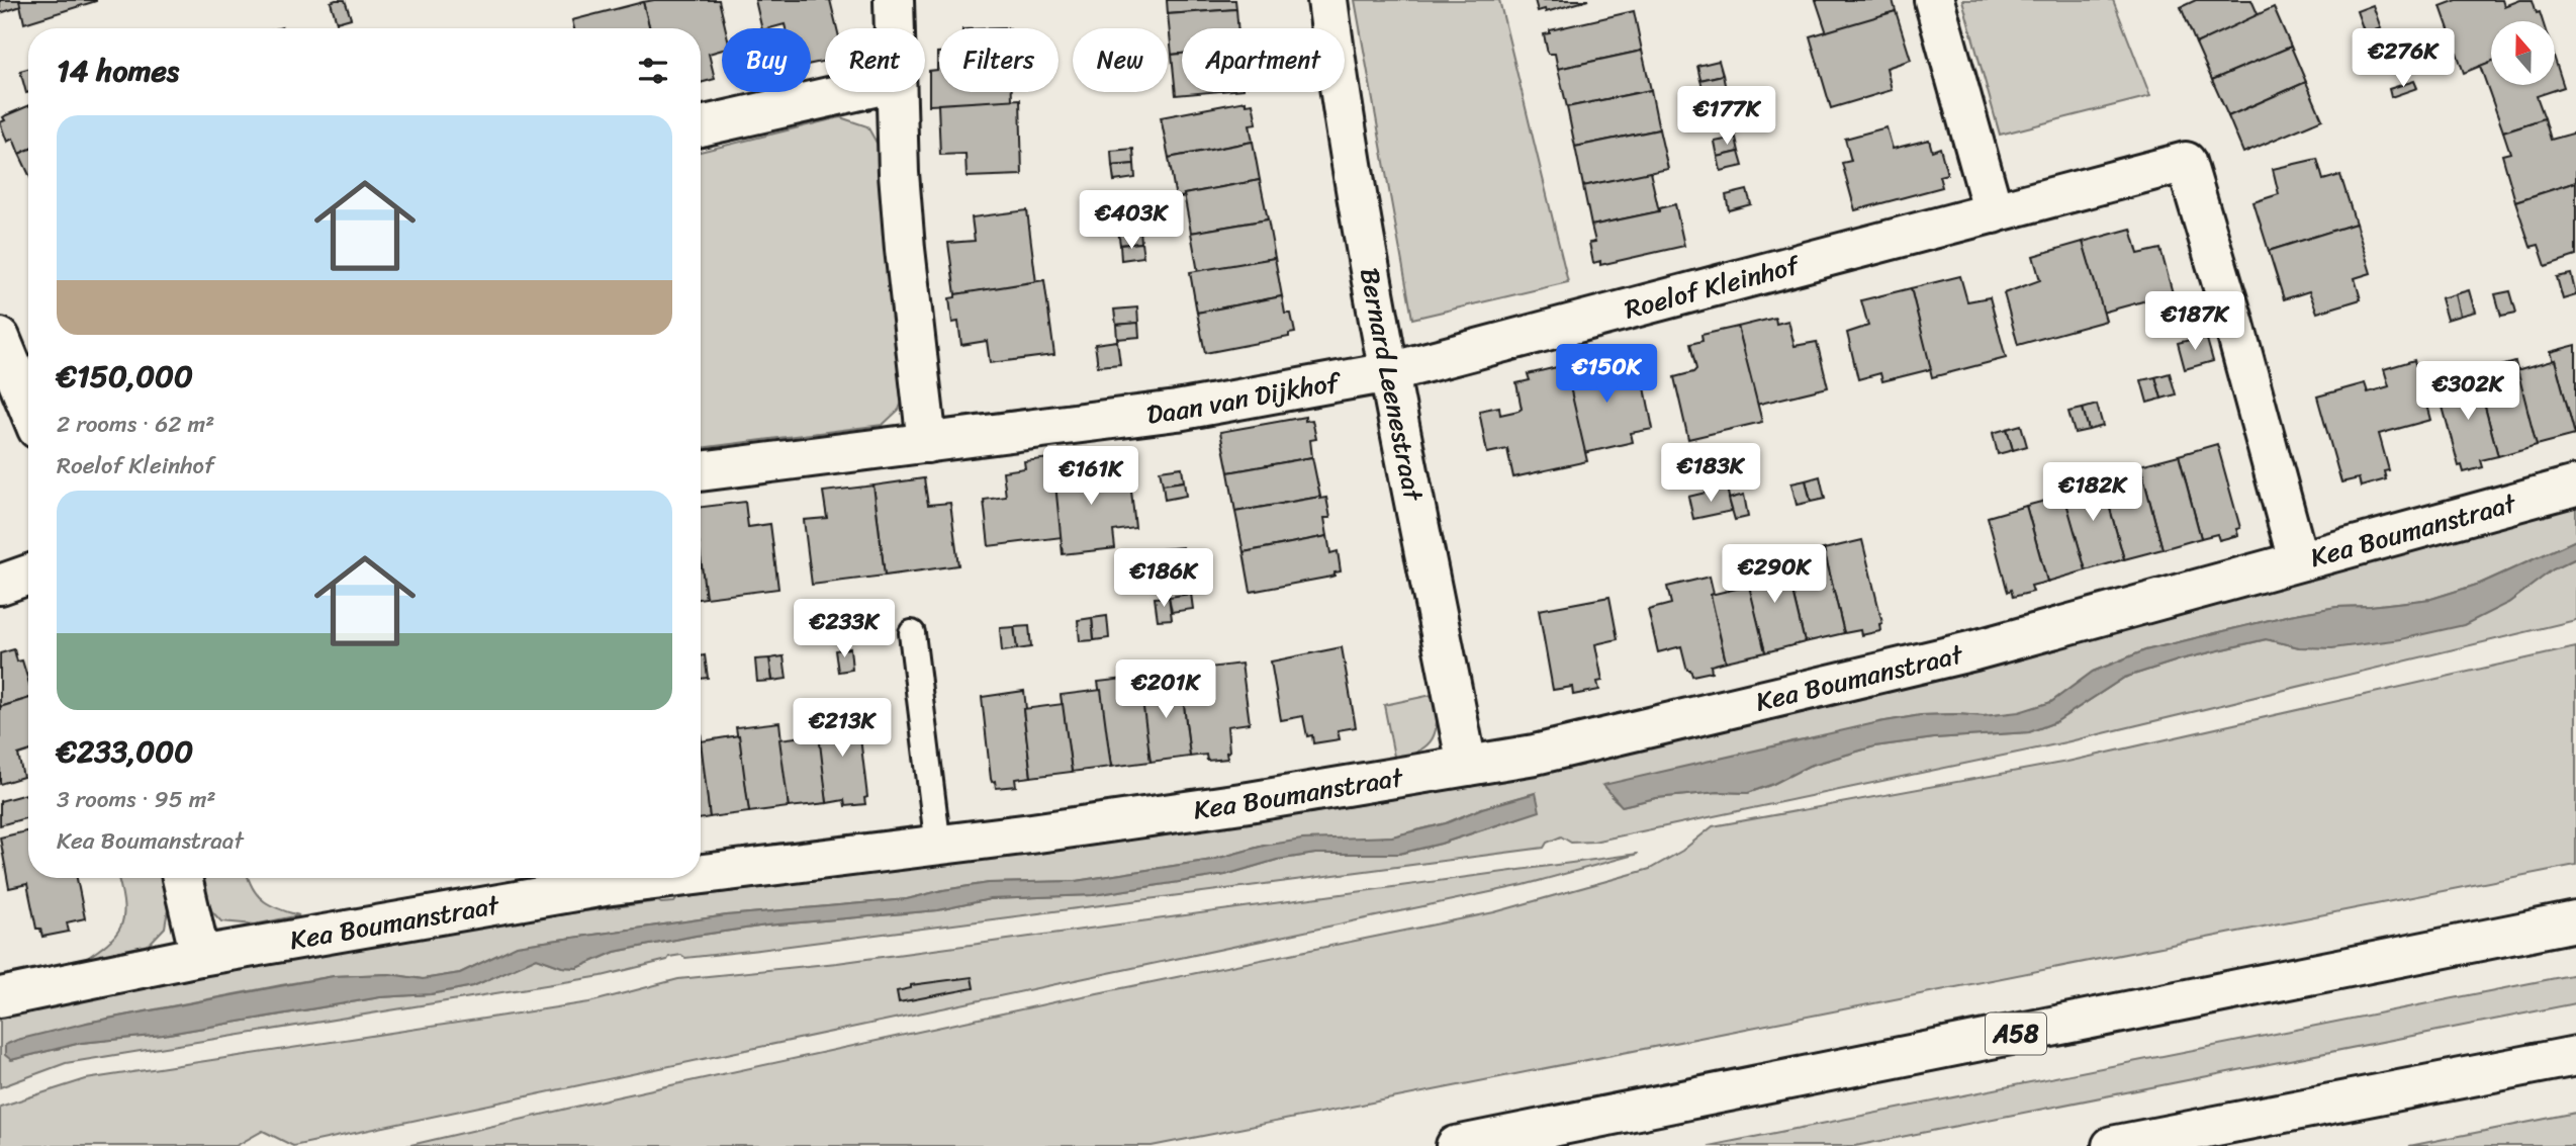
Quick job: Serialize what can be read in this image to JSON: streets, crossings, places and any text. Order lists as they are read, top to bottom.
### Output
{
  "streets": {
    "main road": [
      "Roelof Kleinhof",
      "Bernard Leenestraat",
      "Daan van Dijkhof",
      "Kea Boumanstraat",
      "A58"
    ]
  },
  "crossings": [
    ["Roelof Kleinhof", "Bernard Leenestraat"],
    ["Roelof Kleinhof", "Daan van Dijkhof"],
    ["Roelof Kleinhof", "Kea Boumanstraat"],
    ["Bernard Leenestraat", "Daan van Dijkhof"],
    ["Bernard Leenestraat", "Kea Boumanstraat"]
  ],
  "north": "top",
  "page": {
    "price": [
      "€276K",
      "€177K",
      "€403K",
      "€187K",
      "€150K",
      "€302K",
      "€183K",
      "€161K",
      "€182K",
      "€290K",
      "€186K",
      "€233K",
      "€201K",
      "€213K"
    ],
    "chip": [
      "Buy",
      "Rent",
      "Filters",
      "New",
      "Apartment"
    ],
    "heading": "14 homes",
    "list": [
      {
        "name": "€150,000",
        "note": "2 rooms · 62 m² · Roelof Kleinhof"
      },
      {
        "name": "€233,000",
        "note": "3 rooms · 95 m² · Kea Boumanstraat"
      }
    ]
  }
}
